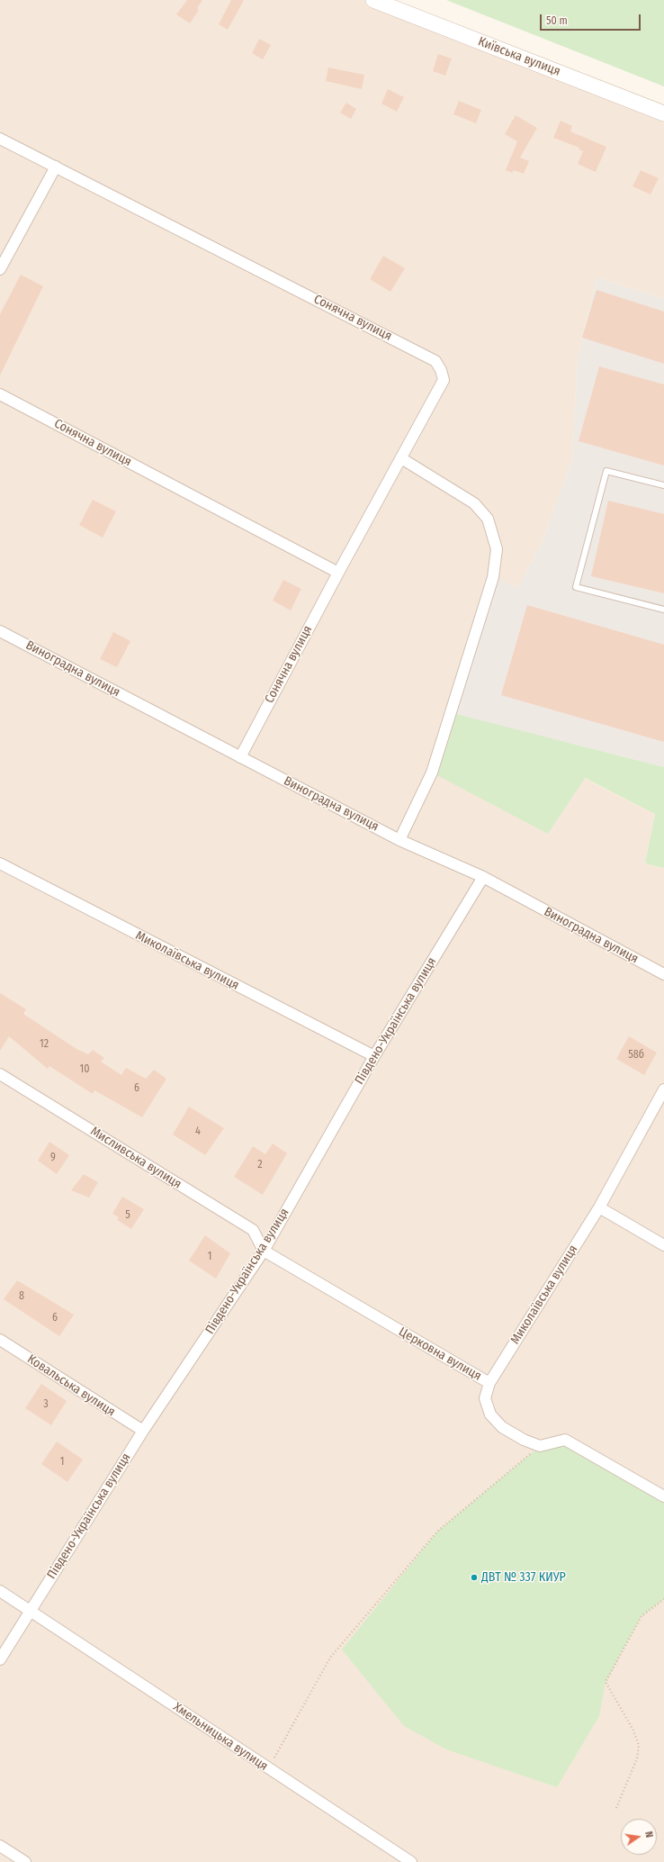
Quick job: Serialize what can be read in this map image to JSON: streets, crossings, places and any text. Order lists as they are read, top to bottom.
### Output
{
  "streets": {
    "main road": ["Київська вулиця"],
    "street": [
      "Сонячна вулиця",
      "Виноградна вулиця",
      "Миколаївська вулиця",
      "Південо-Українська вулиця",
      "Мисливська вулиця",
      "Церковна вулиця",
      "Ковальська вулиця",
      "Хмельницька вулиця"
    ]
  },
  "crossings": [
    ["Сонячна вулиця", "Виноградна вулиця"],
    ["Виноградна вулиця", "Південо-Українська вулиця"],
    ["Миколаївська вулиця", "Південо-Українська вулиця"],
    ["Миколаївська вулиця", "Церковна вулиця"],
    ["Південо-Українська вулиця", "Мисливська вулиця"],
    ["Південо-Українська вулиця", "Церковна вулиця"],
    ["Південо-Українська вулиця", "Ковальська вулиця"],
    ["Південо-Українська вулиця", "Хмельницька вулиця"],
    ["Мисливська вулиця", "Церковна вулиця"]
  ],
  "places": ["ДВТ № 337 КИУР"],
  "house_numbers": [
    "12",
    "58б",
    "10",
    "6",
    "4",
    "9",
    "2",
    "5",
    "1",
    "8",
    "6",
    "3",
    "1"
  ],
  "scale_bar": "50 m",
  "north": "right"
}
